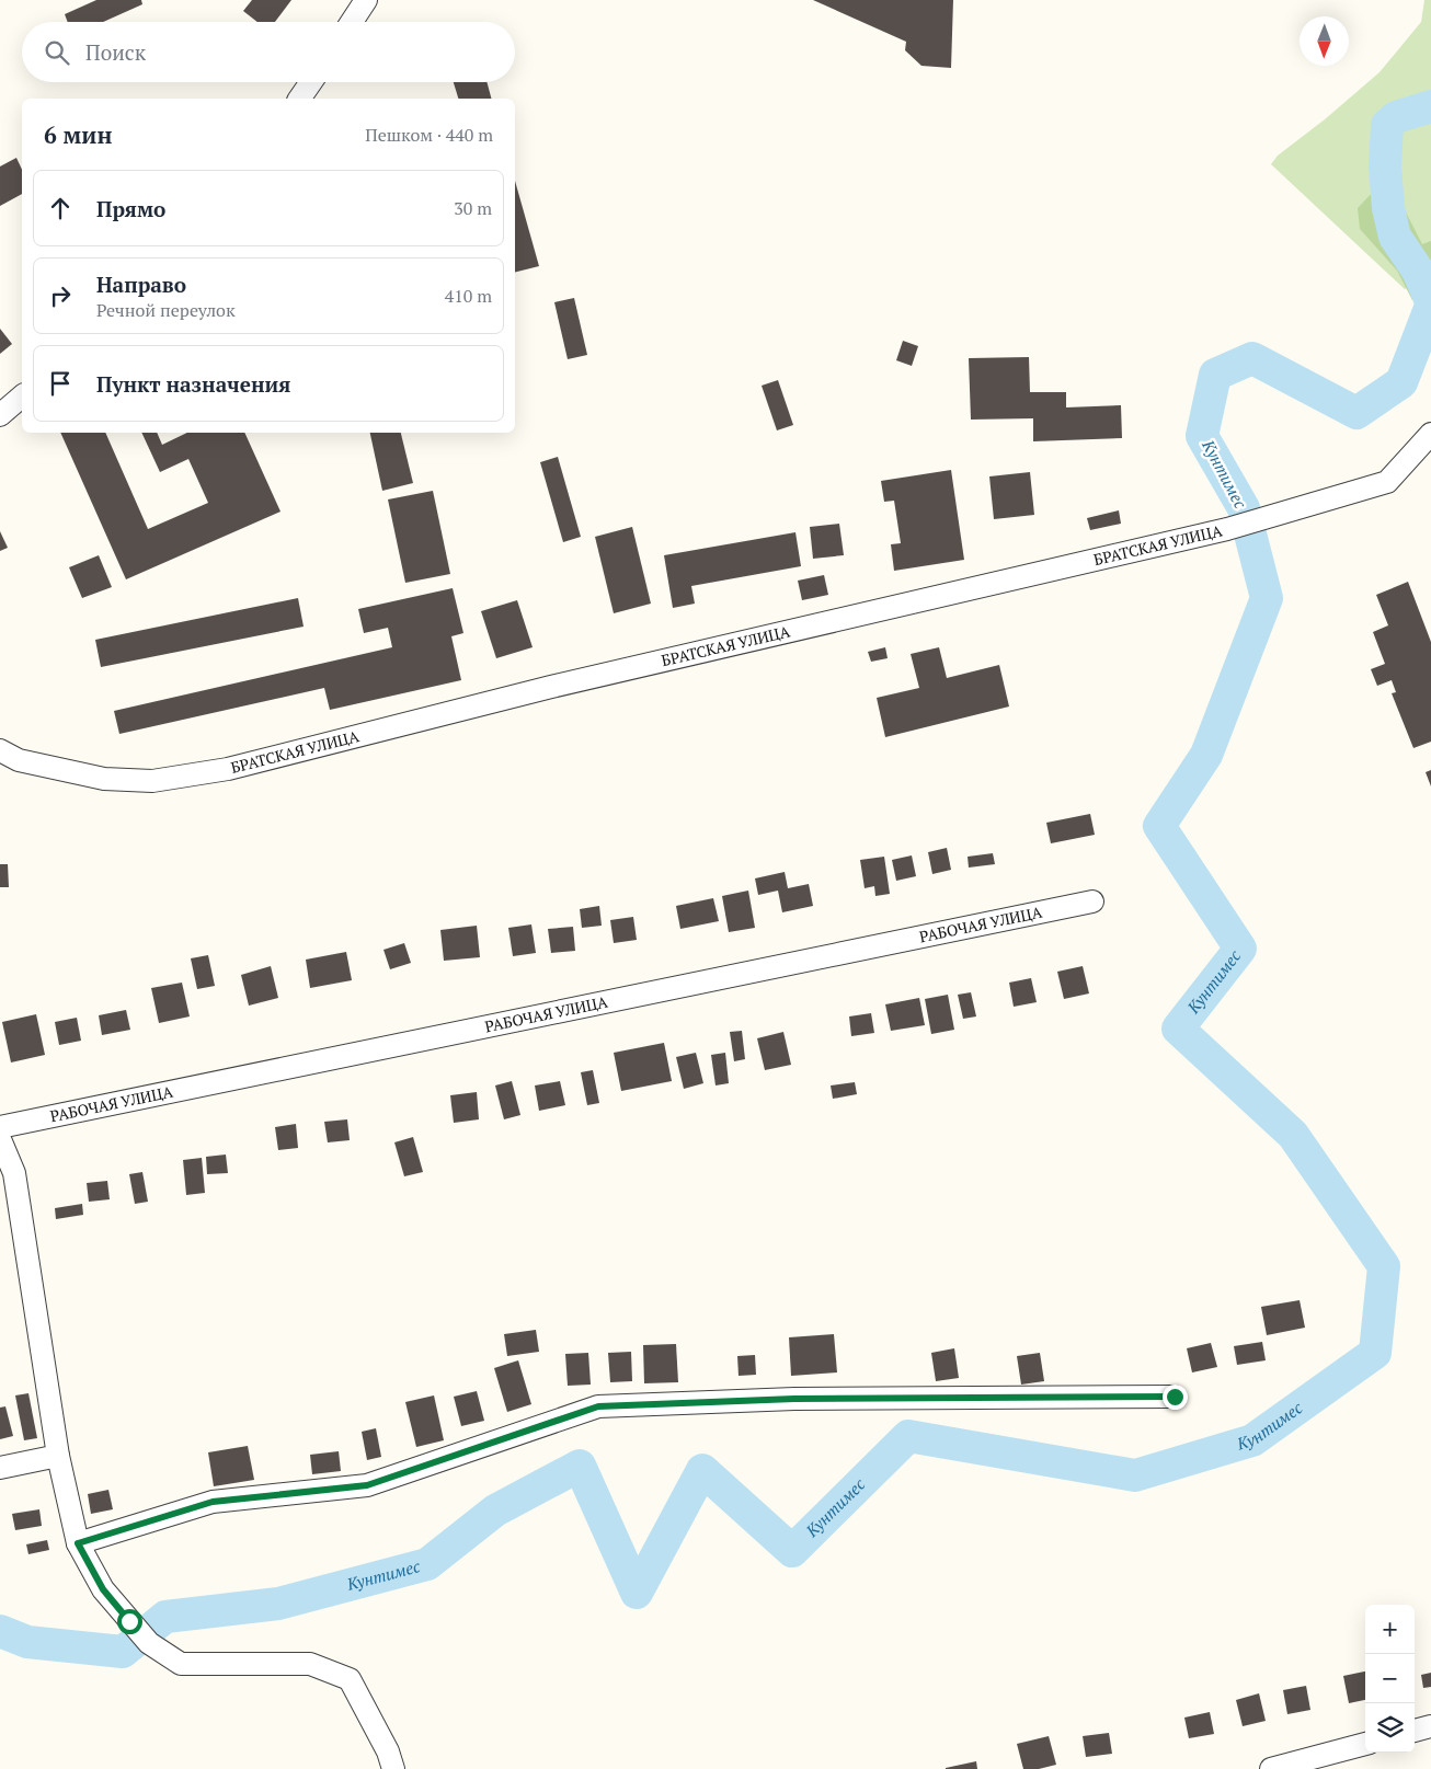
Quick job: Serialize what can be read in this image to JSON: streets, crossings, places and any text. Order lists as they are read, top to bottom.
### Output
{
  "streets": {
    "street": ["БРАТСКАЯ УЛИЦА", "РАБОЧАЯ УЛИЦА"]
  },
  "water": ["Кунтимес"],
  "north": "bottom",
  "page": {
    "search": "Поиск",
    "heading": ["6 мин", "Пешком · 440 m"],
    "list": [
      ["Прямо", "30 m"],
      ["Направо", "Речной переулок", "410 m"],
      "Пункт назначения"
    ],
    "map_buttons": ["+", "−"]
  }
}
